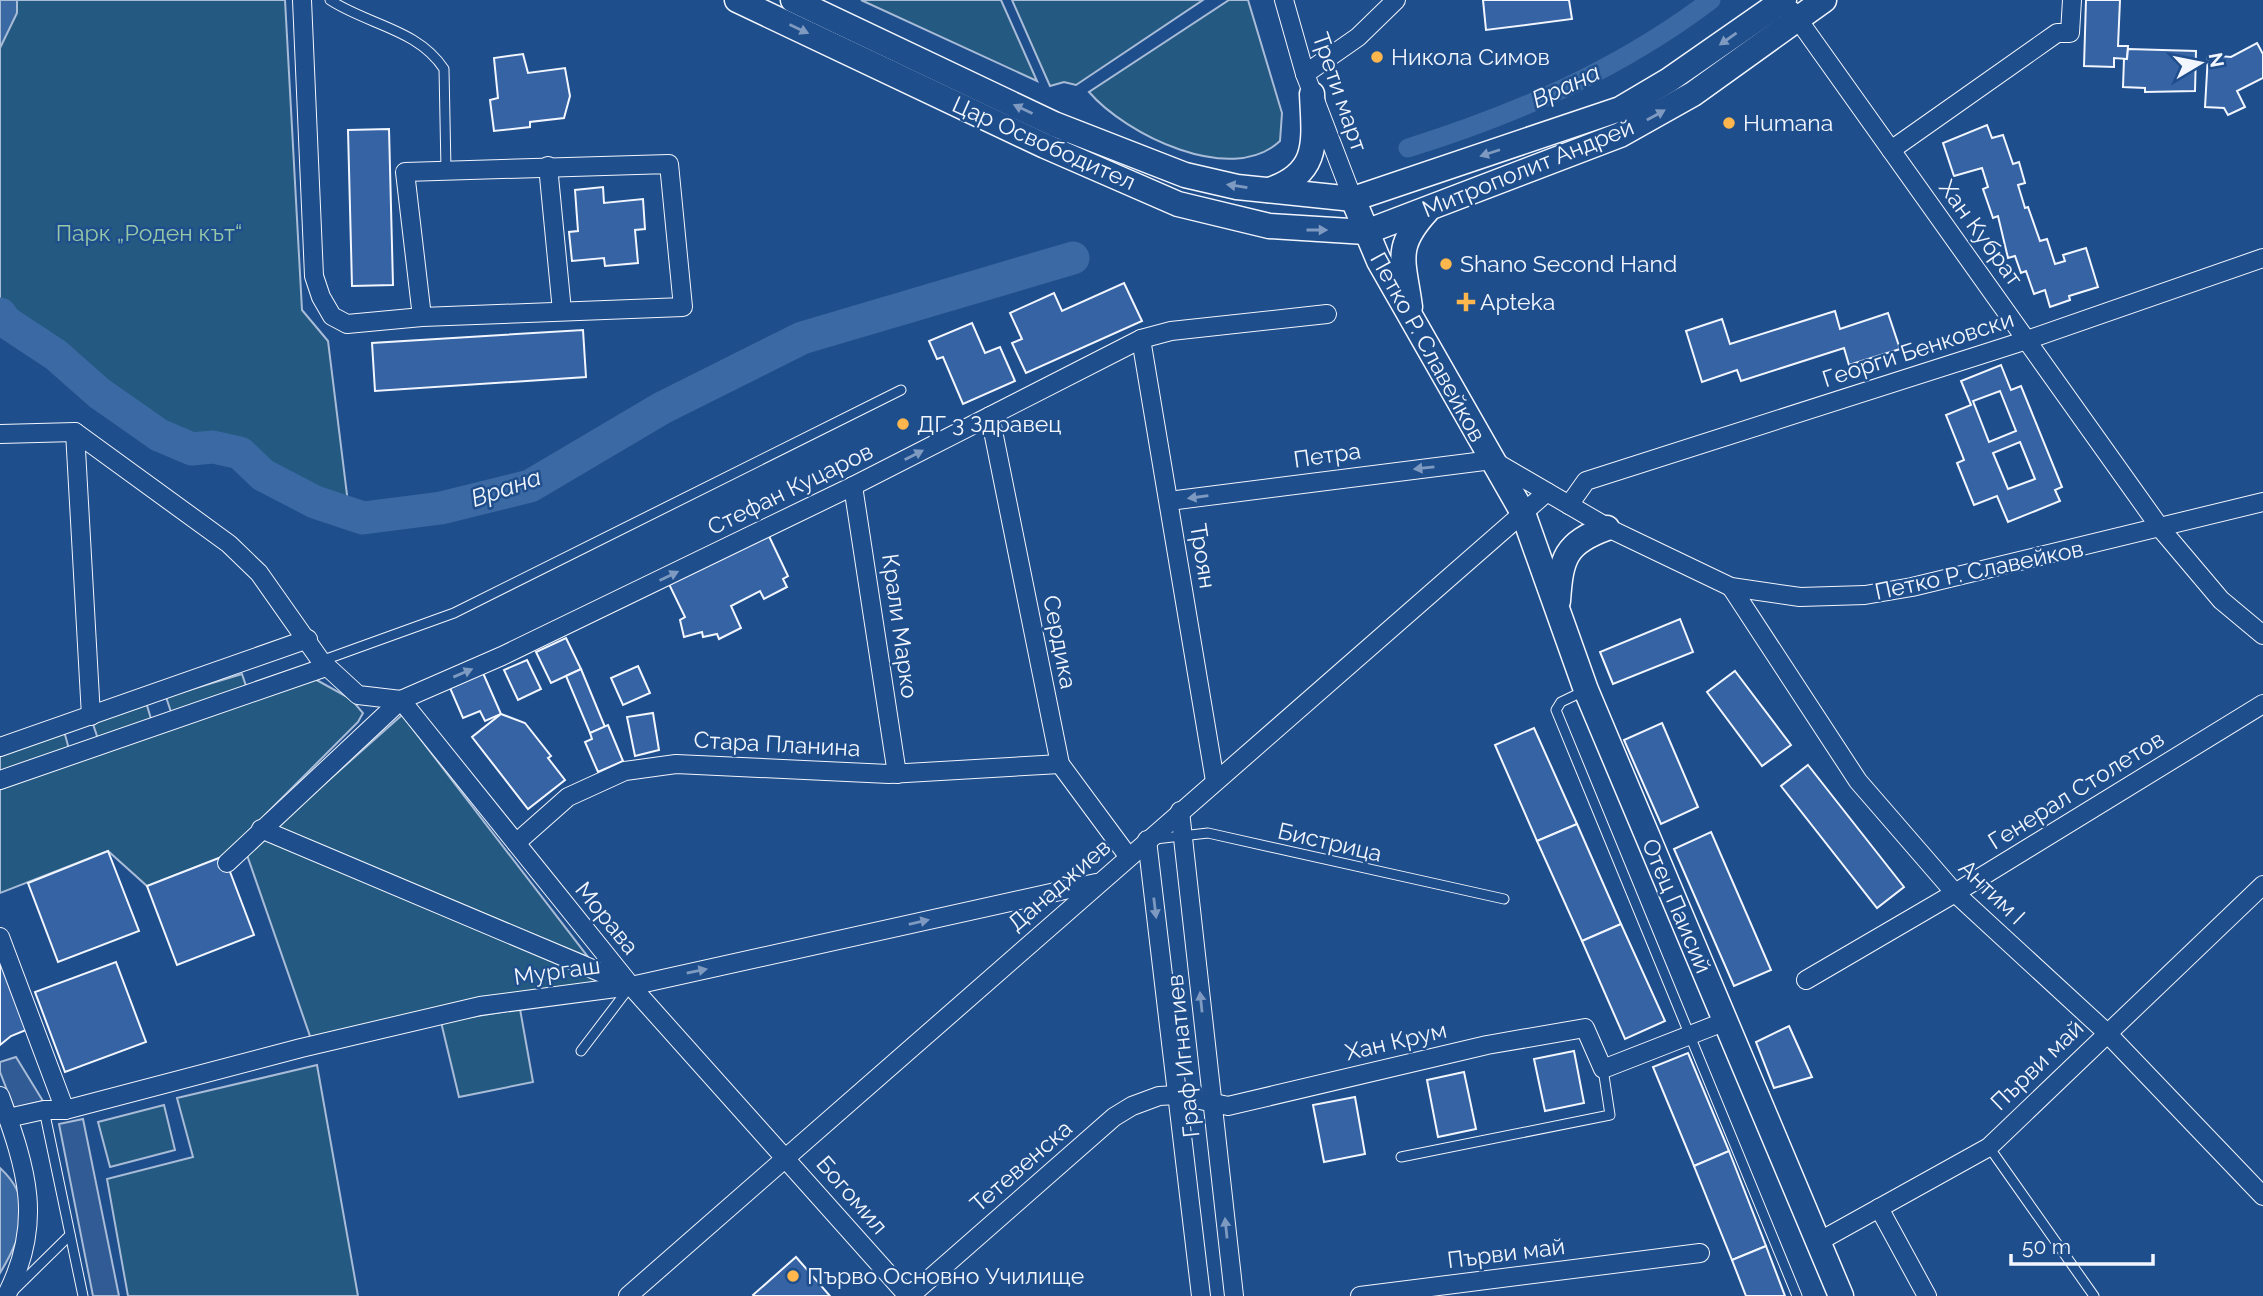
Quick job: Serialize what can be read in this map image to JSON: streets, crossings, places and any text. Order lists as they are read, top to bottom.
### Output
{
  "streets": {
    "main road": [
      "Цар Освободител",
      "Митрополит Андрей",
      "Петко Р. Славейков",
      "Отец Паисий"
    ],
    "street": [
      "Трети март",
      "Хан Кубрат",
      "Георги Бенковски",
      "Петра",
      "Стефан Куцаров",
      "Троян",
      "Крали Марко",
      "Сердика",
      "Стара Планина",
      "Генерал Столетов",
      "Данаджиев",
      "Антим I",
      "Морава",
      "Мургаш",
      "Хан Крум",
      "Граф Игнатиев",
      "Първи май",
      "Тетевенска",
      "Богомил"
    ],
    "lane": ["Бистрица"]
  },
  "crossings": [
    ["Трети март", "Цар Освободител"],
    ["Трети март", "Митрополит Андрей"],
    ["Трети март", "Петко Р. Славейков"],
    ["Цар Освободител", "Митрополит Андрей"],
    ["Цар Освободител", "Петко Р. Славейков"],
    ["Митрополит Андрей", "Хан Кубрат"],
    ["Митрополит Андрей", "Петко Р. Славейков"],
    ["Хан Кубрат", "Петко Р. Славейков"],
    ["Хан Кубрат", "Георги Бенковски"],
    ["Петко Р. Славейков", "Георги Бенковски"],
    ["Петко Р. Славейков", "Петра"],
    ["Петко Р. Славейков", "Данаджиев"],
    ["Петко Р. Славейков", "Антим I"],
    ["Петко Р. Славейков", "Отец Паисий"],
    ["Петра", "Троян"],
    ["Стефан Куцаров", "Троян"],
    ["Стефан Куцаров", "Крали Марко"],
    ["Стефан Куцаров", "Сердика"],
    ["Стефан Куцаров", "Морава"],
    ["Троян", "Данаджиев"],
    ["Крали Марко", "Стара Планина"],
    ["Сердика", "Стара Планина"],
    ["Сердика", "Данаджиев"],
    ["Стара Планина", "Морава"],
    ["Генерал Столетов", "Антим I"],
    ["Бистрица", "Данаджиев"],
    ["Бистрица", "Граф Игнатиев"],
    ["Данаджиев", "Отец Паисий"],
    ["Данаджиев", "Морава"],
    ["Данаджиев", "Мургаш"],
    ["Данаджиев", "Граф Игнатиев"],
    ["Данаджиев", "Богомил"],
    ["Антим I", "Първи май"],
    ["Отец Паисий", "Първи май"],
    ["Морава", "Мургаш"],
    ["Морава", "Богомил"],
    ["Хан Крум", "Граф Игнатиев"],
    ["Хан Крум", "Тетевенска"],
    ["Граф Игнатиев", "Тетевенска"],
    ["Тетевенска", "Богомил"]
  ],
  "one_way": ["Петра", "Стефан Куцаров", "Мургаш"],
  "water": ["Врана"],
  "parks": ["Парк „Роден кът“"],
  "places": {
    "other": [
      "Никола Симов",
      "Humana",
      "Shano Second Hand",
      "ДГ 3 Здравец",
      "Първо Основно Училище"
    ],
    "health": ["Apteka"]
  },
  "scale_bar": "50 m",
  "north": "right"
}
